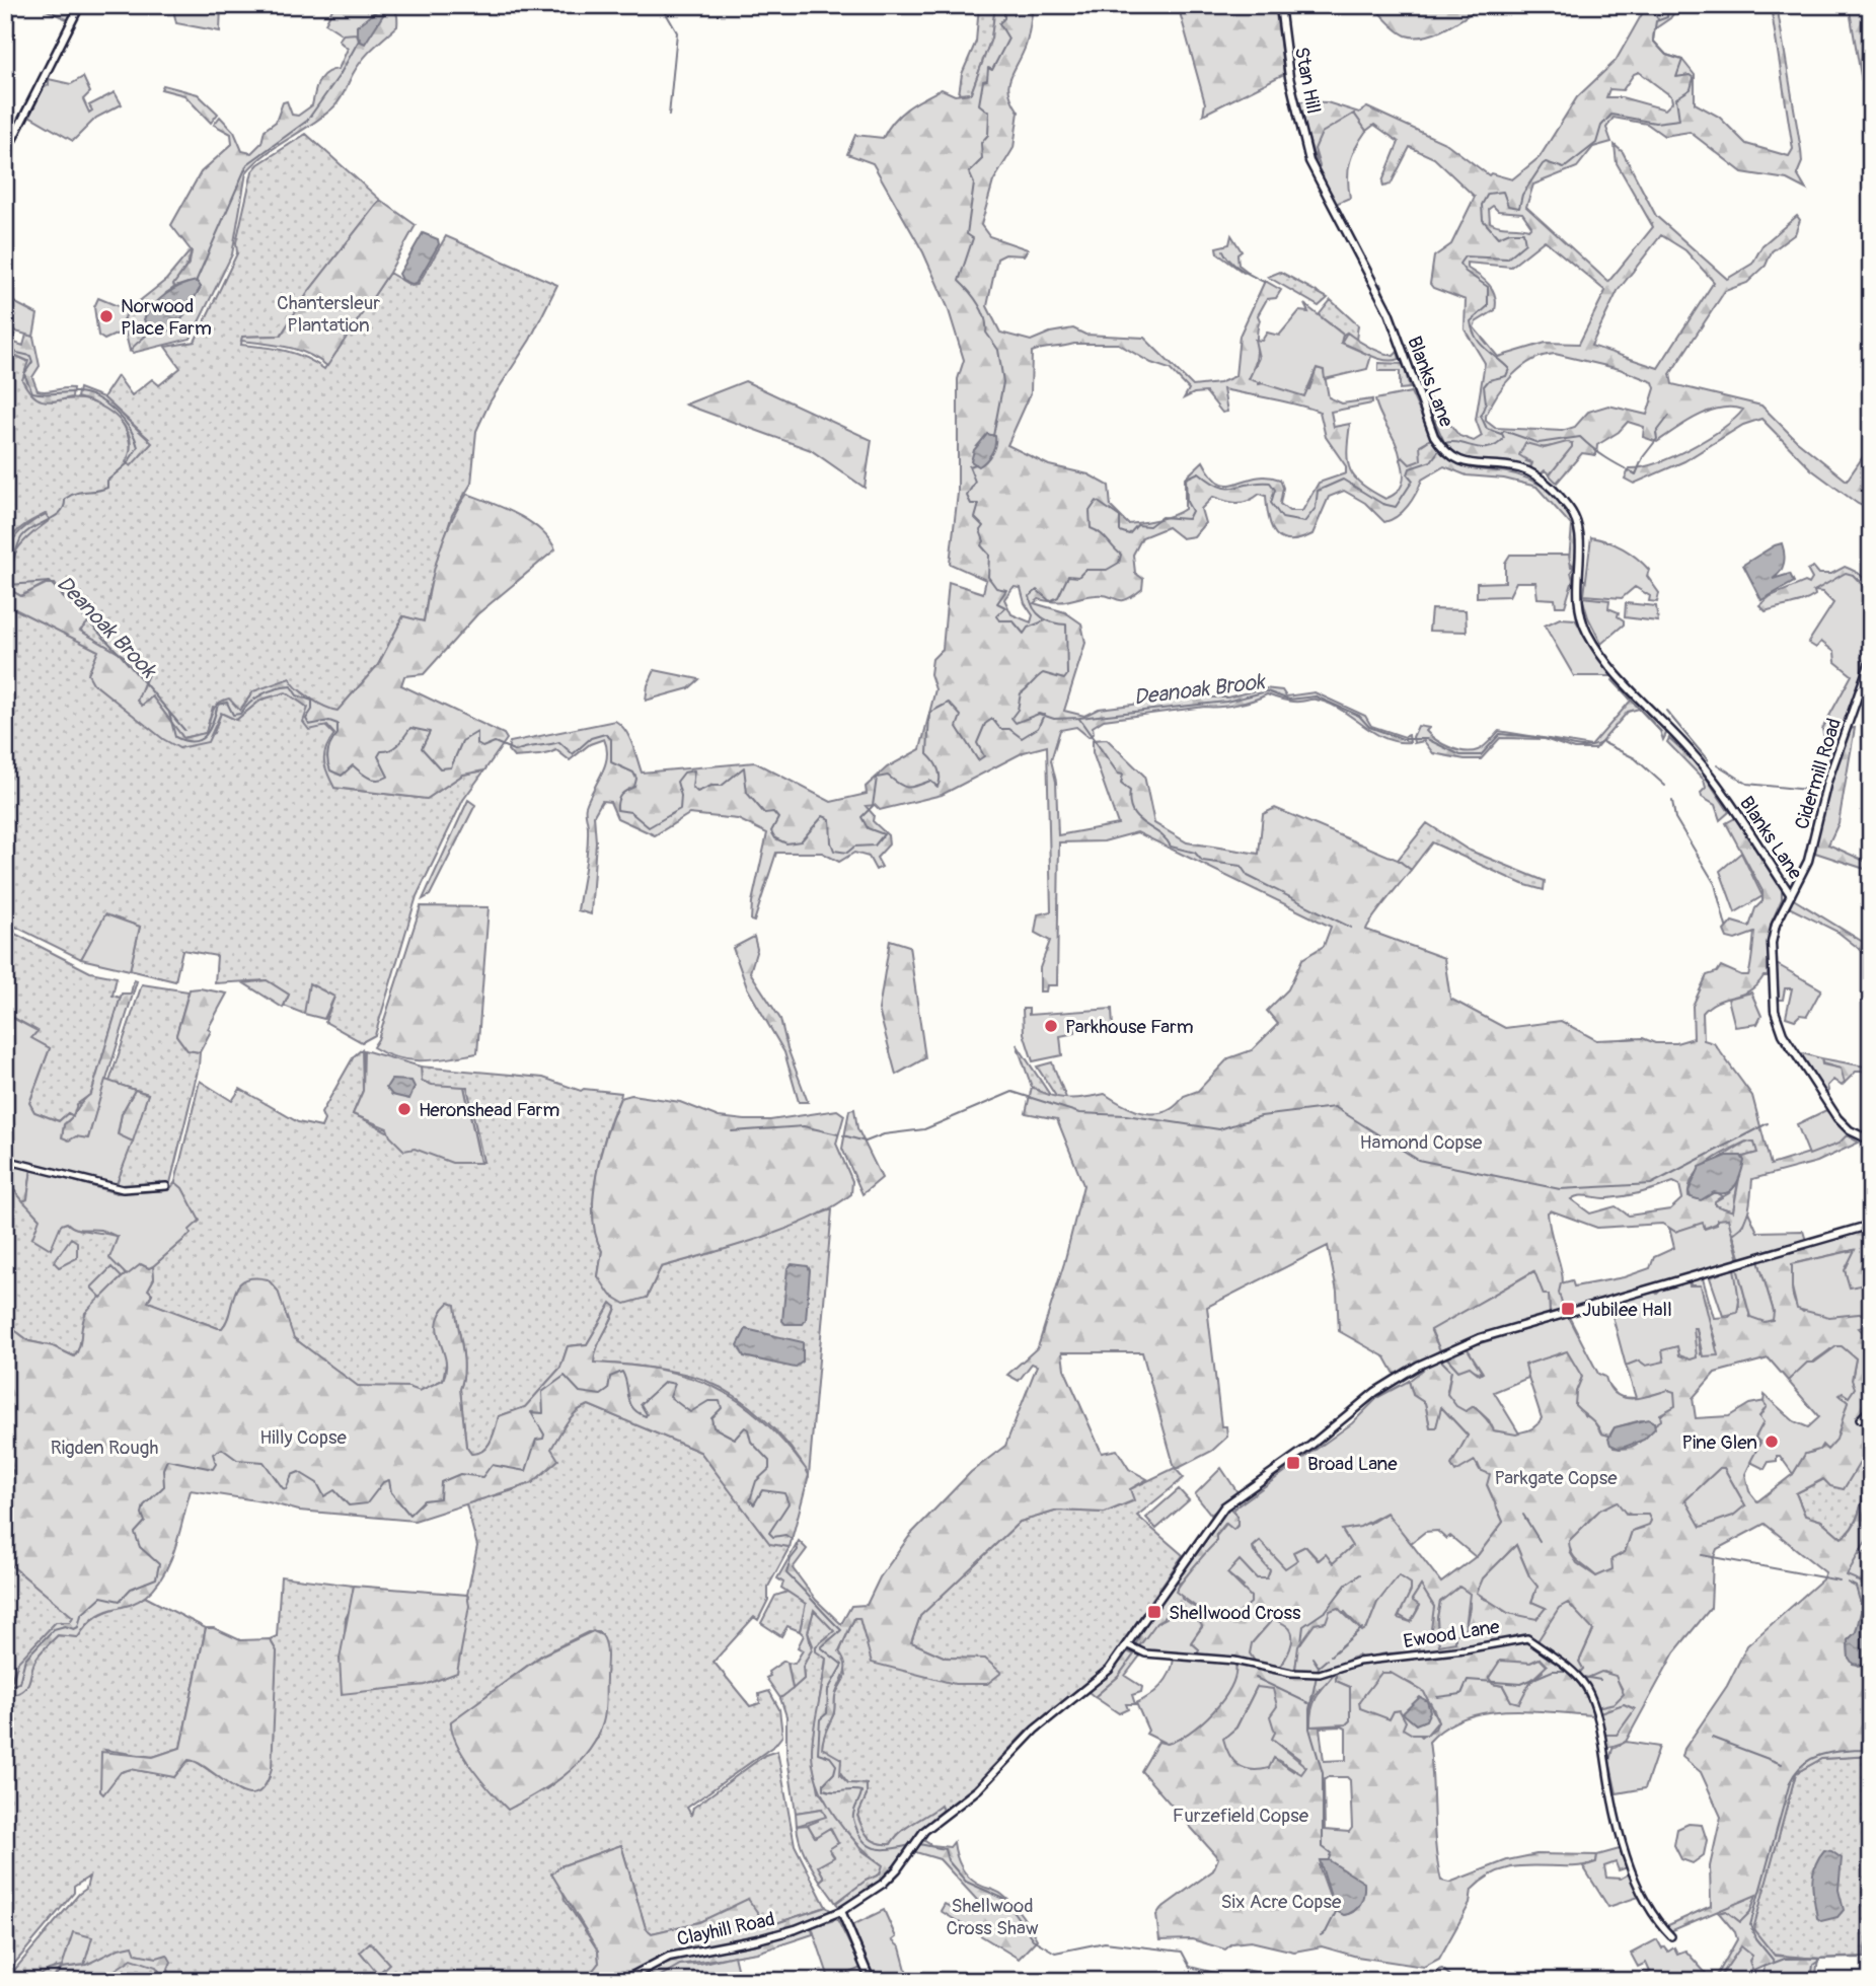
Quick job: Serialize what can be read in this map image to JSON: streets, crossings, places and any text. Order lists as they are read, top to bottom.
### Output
{
  "streets": {
    "street": [
      "Stan Hill",
      "Blanks Lane",
      "Cidermill Road",
      "Ewood Lane",
      "Clayhill Road"
    ]
  },
  "crossings": [
    ["Stan Hill", "Blanks Lane"],
    ["Blanks Lane", "Cidermill Road"]
  ],
  "water": ["Deanoak Brook"],
  "parks": [
    "Chantersleur Plantation",
    "Hamond Copse",
    "Hilly Copse",
    "Rigden Rough",
    "Parkgate Copse",
    "Furzefield Copse",
    "Six Acre Copse",
    "Shellwood Cross Shaw"
  ],
  "places": {
    "other": [
      "Norwood Place Farm",
      "Parkhouse Farm",
      "Heronshead Farm",
      "Pine Glen"
    ],
    "transit": ["Jubilee Hall", "Broad Lane", "Shellwood Cross"]
  }
}
